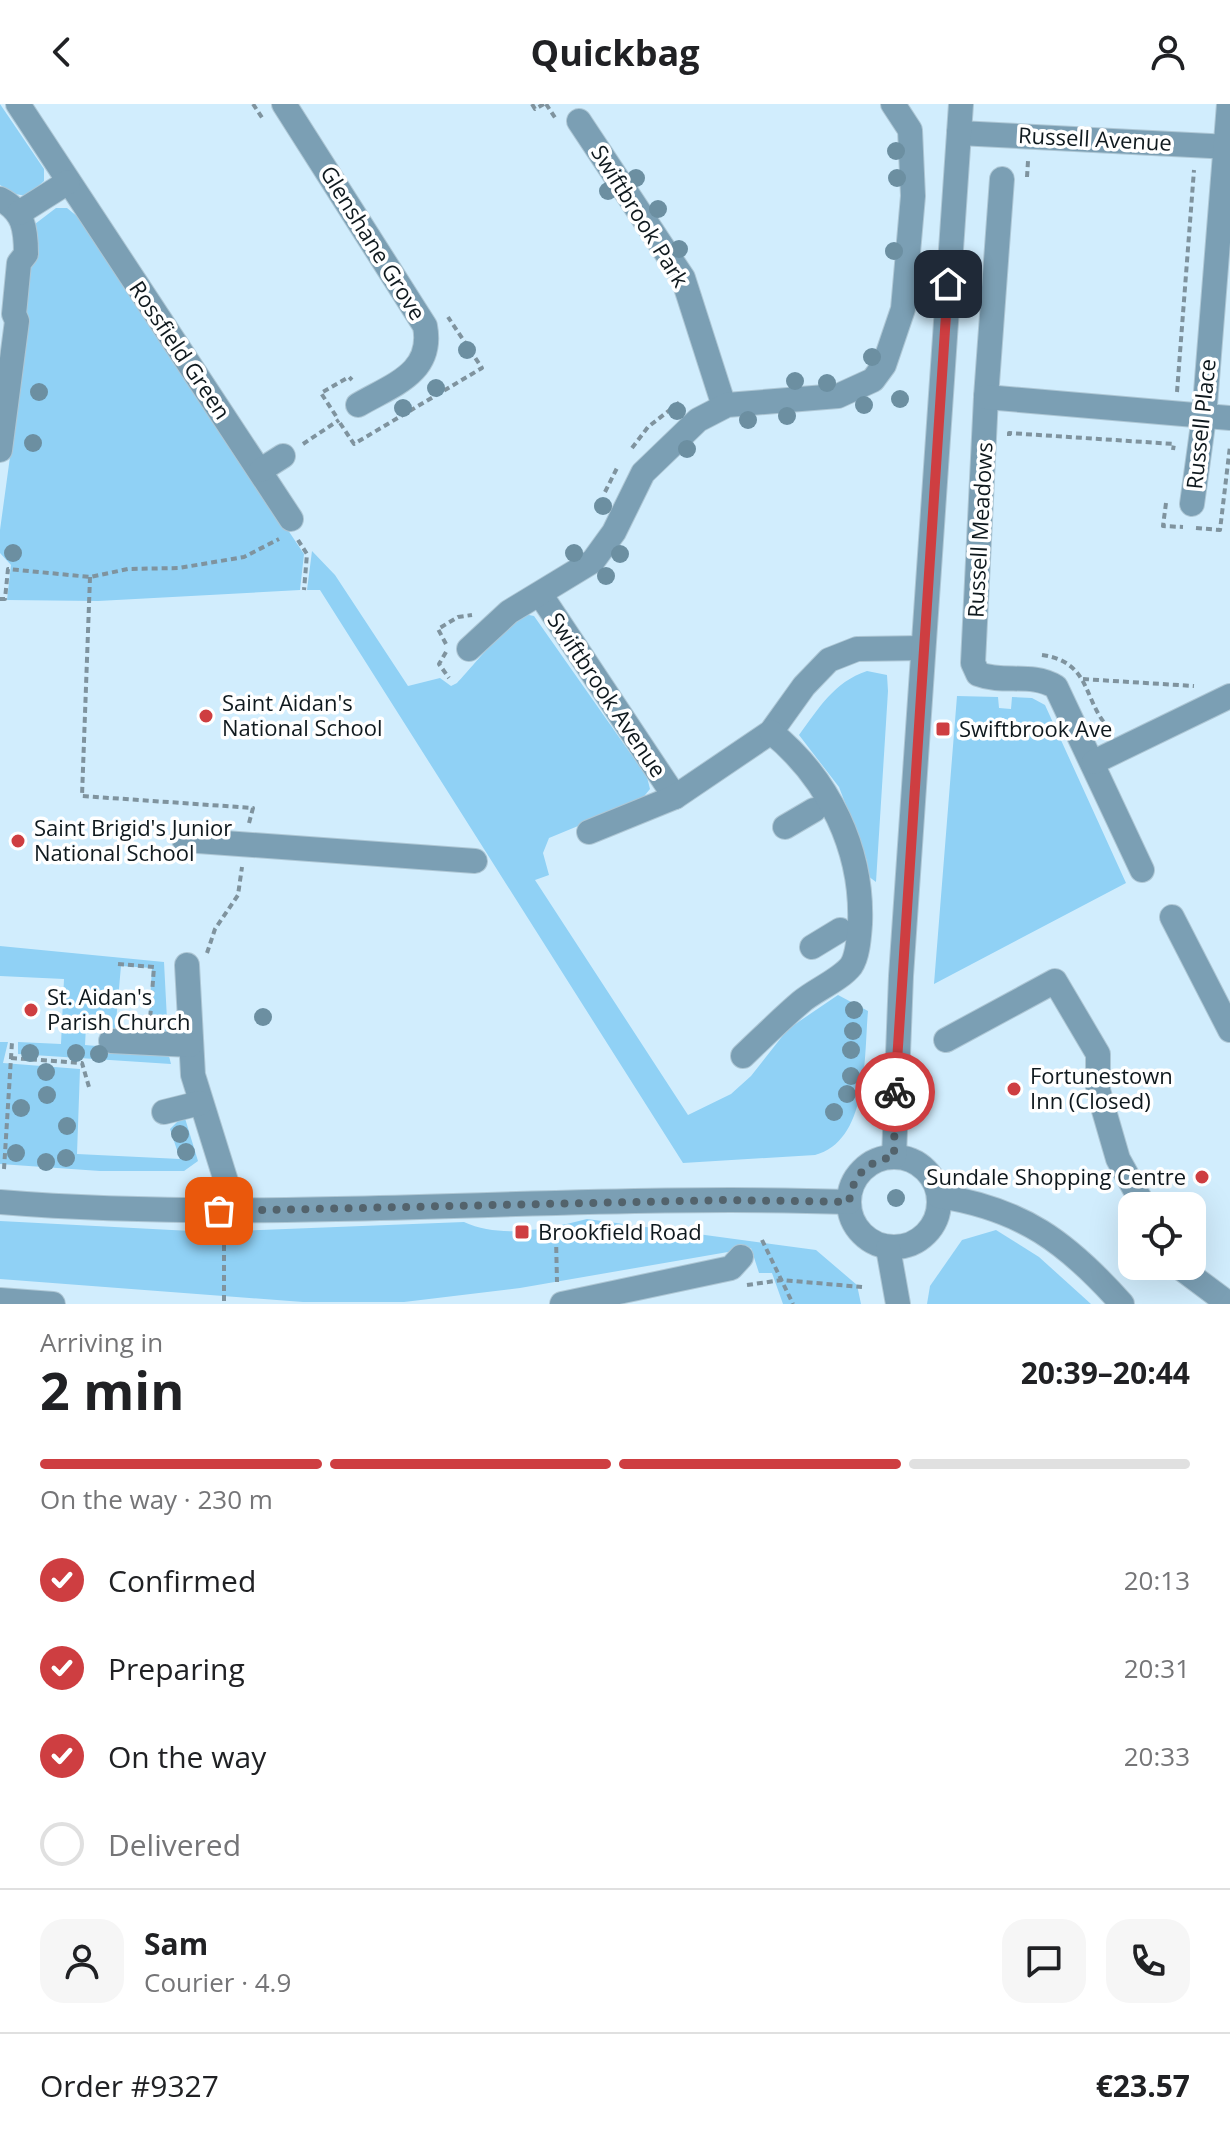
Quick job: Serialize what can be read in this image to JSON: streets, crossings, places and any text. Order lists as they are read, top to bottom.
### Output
{
  "streets": {
    "street": [
      "Russell Avenue",
      "Swiftbrook Park",
      "Glenshane Grove",
      "Rossfield Green",
      "Russell Place",
      "Russell Meadows",
      "Swiftbrook Avenue"
    ]
  },
  "crossings": [
    ["Russell Avenue", "Russell Place"]
  ],
  "places": {
    "other": [
      "Saint Aidan's National School",
      "Saint Brigid's Junior National School",
      "St. Aidan's Parish Church",
      "Fortunestown Inn (Closed)",
      "Sundale Shopping Centre"
    ],
    "transit": ["Swiftbrook Ave", "Brookfield Road"]
  },
  "page": {
    "header": "Quickbag",
    "heading": ["2 min", "Arriving in", "20:39–20:44"],
    "panel": [
      "Sam",
      "Courier · 4.9",
      "Order #9327",
      "€23.57"
    ],
    "bar": "On the way · 230 m",
    "list": [
      ["Confirmed", "20:13"],
      ["Preparing", "20:31"],
      ["On the way", "20:33"],
      "Delivered"
    ]
  }
}
